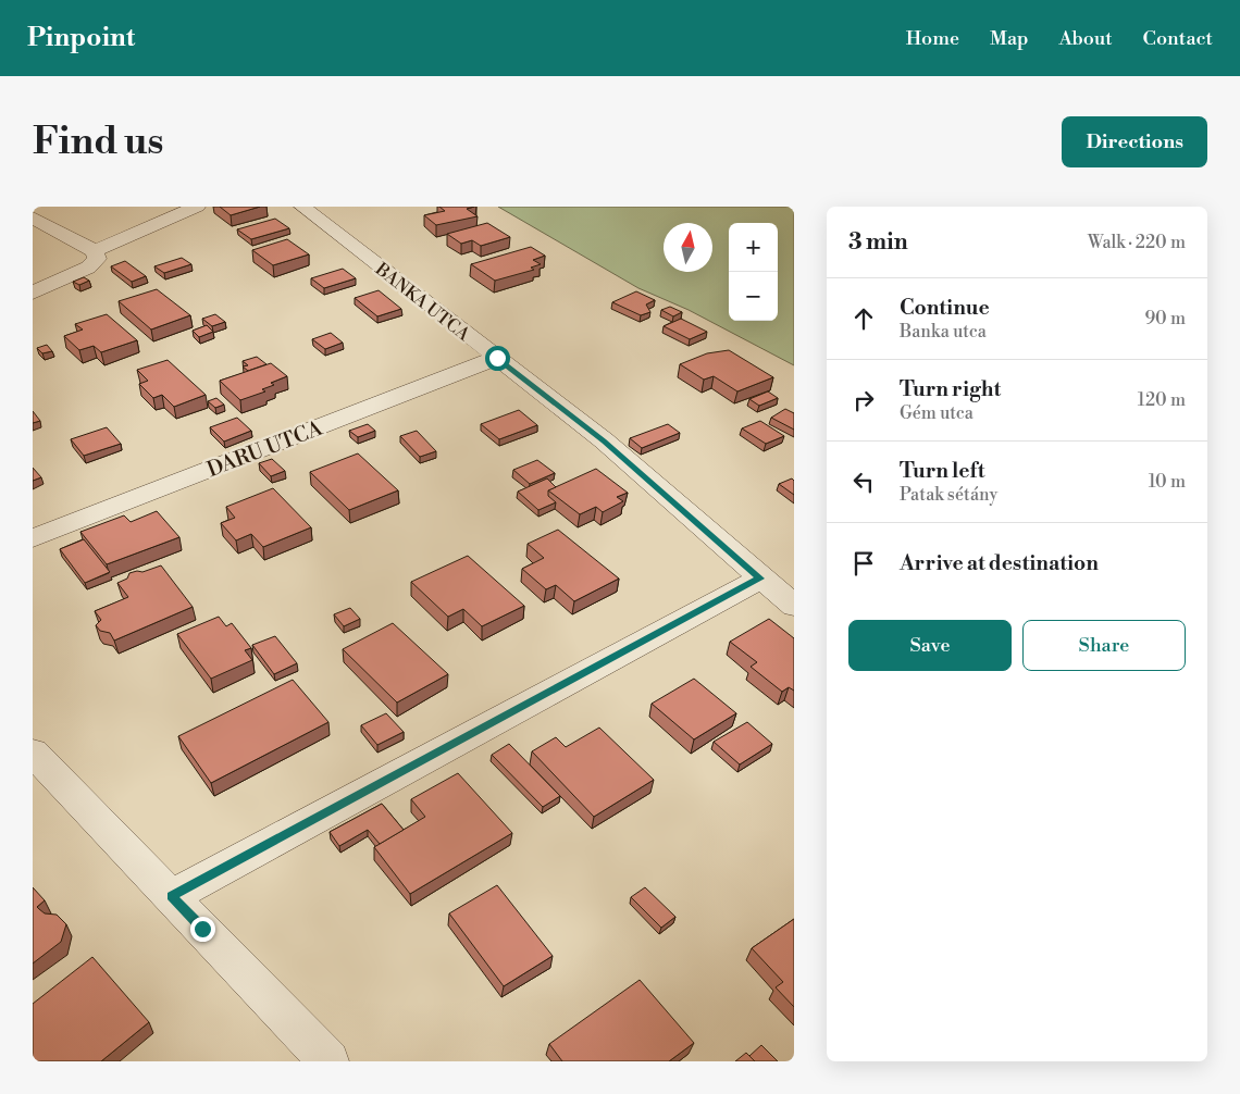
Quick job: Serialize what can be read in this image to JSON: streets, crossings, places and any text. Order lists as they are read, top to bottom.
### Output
{
  "streets": {
    "street": ["BANKA UTCA", "DARU UTCA"]
  },
  "crossings": [
    ["BANKA UTCA", "DARU UTCA"]
  ],
  "north": "top",
  "page": {
    "header": "Pinpoint",
    "nav": [
      "Home",
      "Map",
      "About",
      "Contact"
    ],
    "buttons": [
      "Directions",
      ["Save", "Share"]
    ],
    "title": "Find us",
    "heading": ["3 min", "Walk · 220 m"],
    "map_buttons": ["+", "−"],
    "list": [
      ["Continue", "Banka utca", "90 m"],
      ["Turn right", "Gém utca", "120 m"],
      ["Turn left", "Patak sétány", "10 m"],
      "Arrive at destination"
    ]
  }
}
